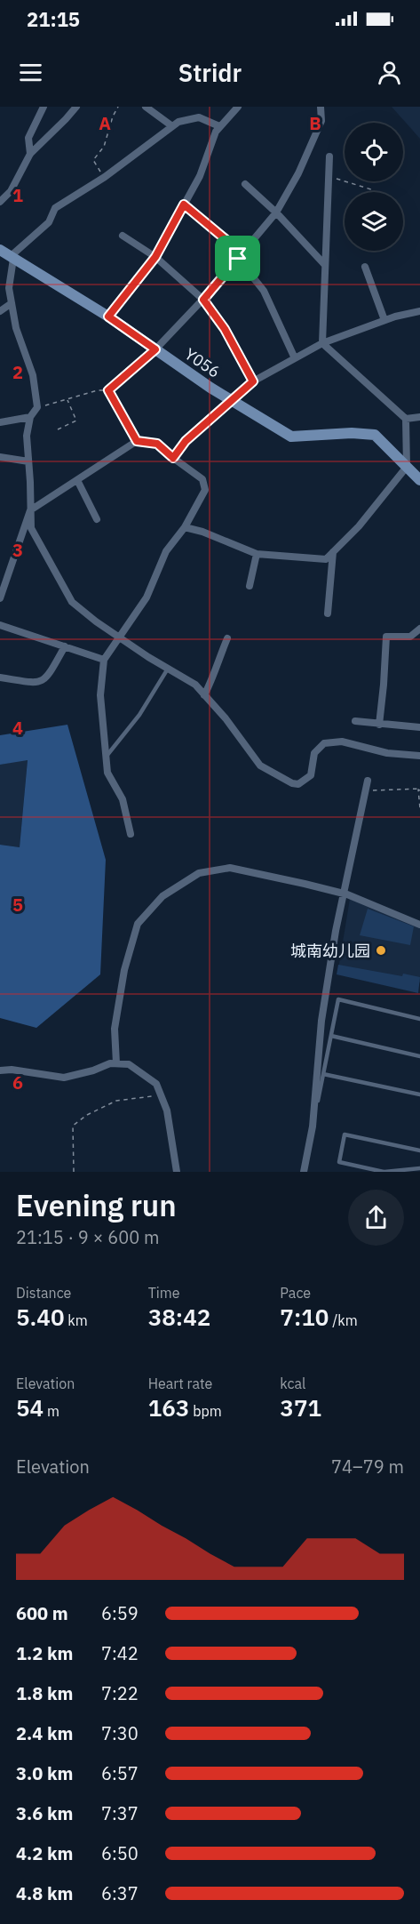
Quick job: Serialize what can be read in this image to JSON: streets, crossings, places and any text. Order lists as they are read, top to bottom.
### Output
{
  "streets": {
    "street": ["Y056"]
  },
  "places": ["城南幼儿园"],
  "page": {
    "status": "21:15",
    "header": "Stridr",
    "heading": ["Evening run", "21:15 · 9 × 600 m"],
    "stats": [
      ["Distance", "5.40 km"],
      ["Time", "38:42"],
      ["Pace", "7:10 /km"],
      ["Elevation", "54 m"],
      ["Heart rate", "163 bpm"],
      ["kcal", "371"]
    ],
    "chart": ["Elevation", "74–79 m"],
    "list": [
      {
        "name": "600 m",
        "note": "6:59"
      },
      {
        "name": "1.2 km",
        "note": "7:42"
      },
      {
        "name": "1.8 km",
        "note": "7:22"
      },
      {
        "name": "2.4 km",
        "note": "7:30"
      },
      {
        "name": "3.0 km",
        "note": "6:57"
      },
      {
        "name": "3.6 km",
        "note": "7:37"
      },
      {
        "name": "4.2 km",
        "note": "6:50"
      },
      {
        "name": "4.8 km",
        "note": "6:37"
      }
    ]
  },
  "grid": {
    "columns": ["A", "B"],
    "rows": [
      "1",
      "2",
      "3",
      "4",
      "5",
      "6"
    ]
  }
}
